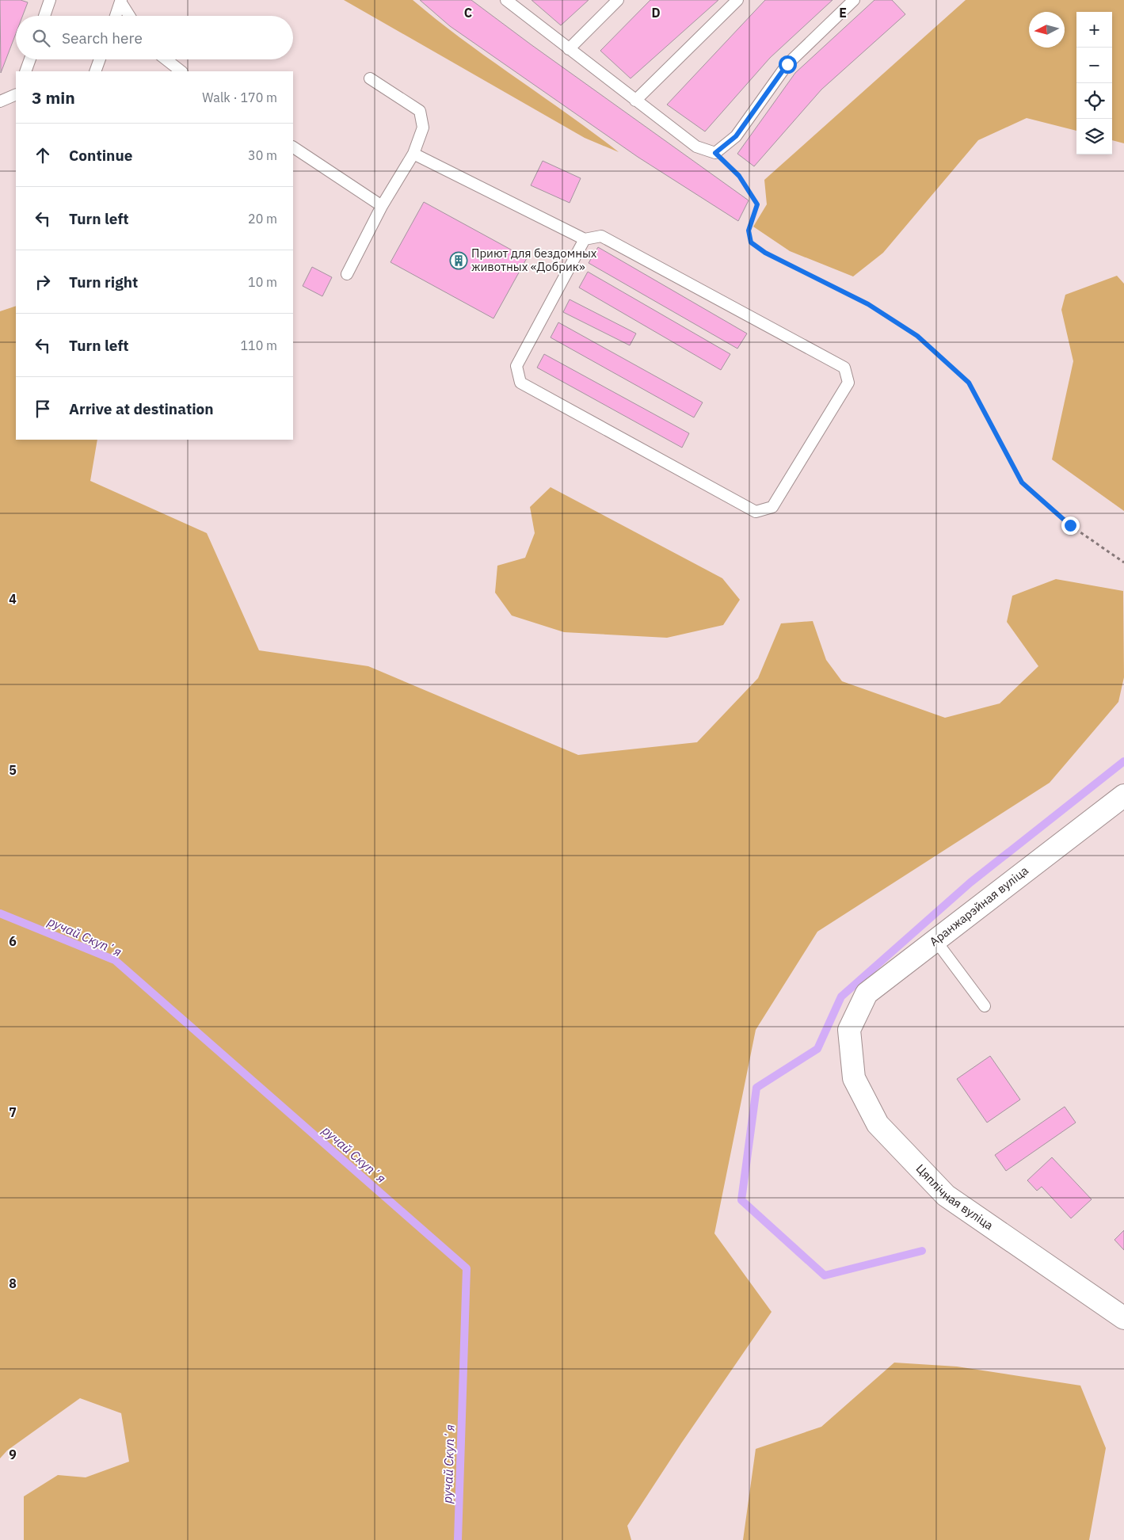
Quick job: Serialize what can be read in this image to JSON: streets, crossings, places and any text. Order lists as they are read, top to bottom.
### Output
{
  "streets": {
    "street": ["Аранжарэйная вуліца", "Цяплічная вуліца"]
  },
  "crossings": [
    ["Аранжарэйная вуліца", "Цяплічная вуліца"]
  ],
  "water": ["ручай Скупʼя"],
  "places": {
    "building": ["Приют для бездомных животных «Добрик»"]
  },
  "north": "left",
  "page": {
    "map_buttons": ["+", "−"],
    "search": "Search here",
    "heading": ["3 min", "Walk · 170 m"],
    "list": [
      ["Continue", "30 m"],
      ["Turn left", "20 m"],
      ["Turn right", "10 m"],
      ["Turn left", "110 m"],
      "Arrive at destination"
    ]
  },
  "grid": {
    "columns": ["C", "D", "E"],
    "rows": [
      "4",
      "5",
      "6",
      "7",
      "8",
      "9"
    ]
  }
}
